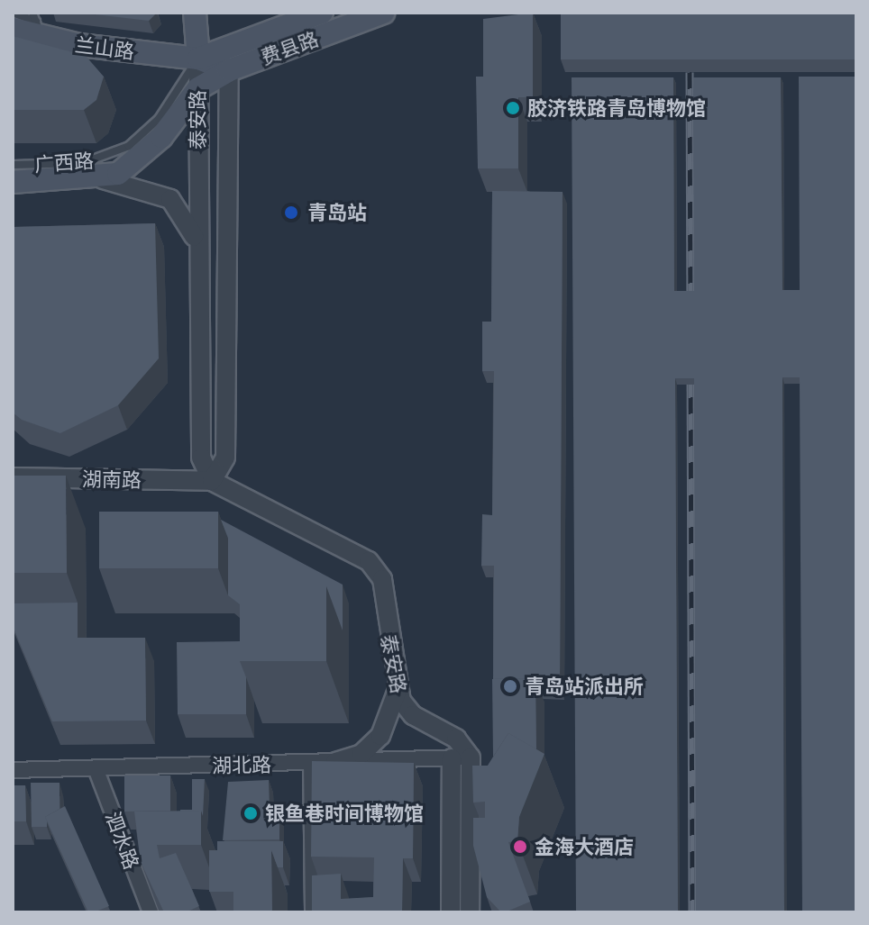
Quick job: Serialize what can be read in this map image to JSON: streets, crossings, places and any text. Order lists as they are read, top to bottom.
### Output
{
  "streets": {
    "main road": ["兰山路", "费县路", "广西路"],
    "street": [
      "泰安路",
      "湖南路",
      "湖北路",
      "泗水路"
    ]
  },
  "crossings": [
    ["兰山路", "费县路"],
    ["兰山路", "泰安路"],
    ["兰山路", "广西路"],
    ["费县路", "泰安路"],
    ["费县路", "广西路"],
    ["泰安路", "广西路"],
    ["泰安路", "湖南路"],
    ["泰安路", "湖北路"],
    ["湖北路", "泗水路"]
  ],
  "places": [
    "胶济铁路青岛博物馆",
    "青岛站",
    "青岛站派出所",
    "银鱼巷时间博物馆",
    "金海大酒店"
  ]
}
